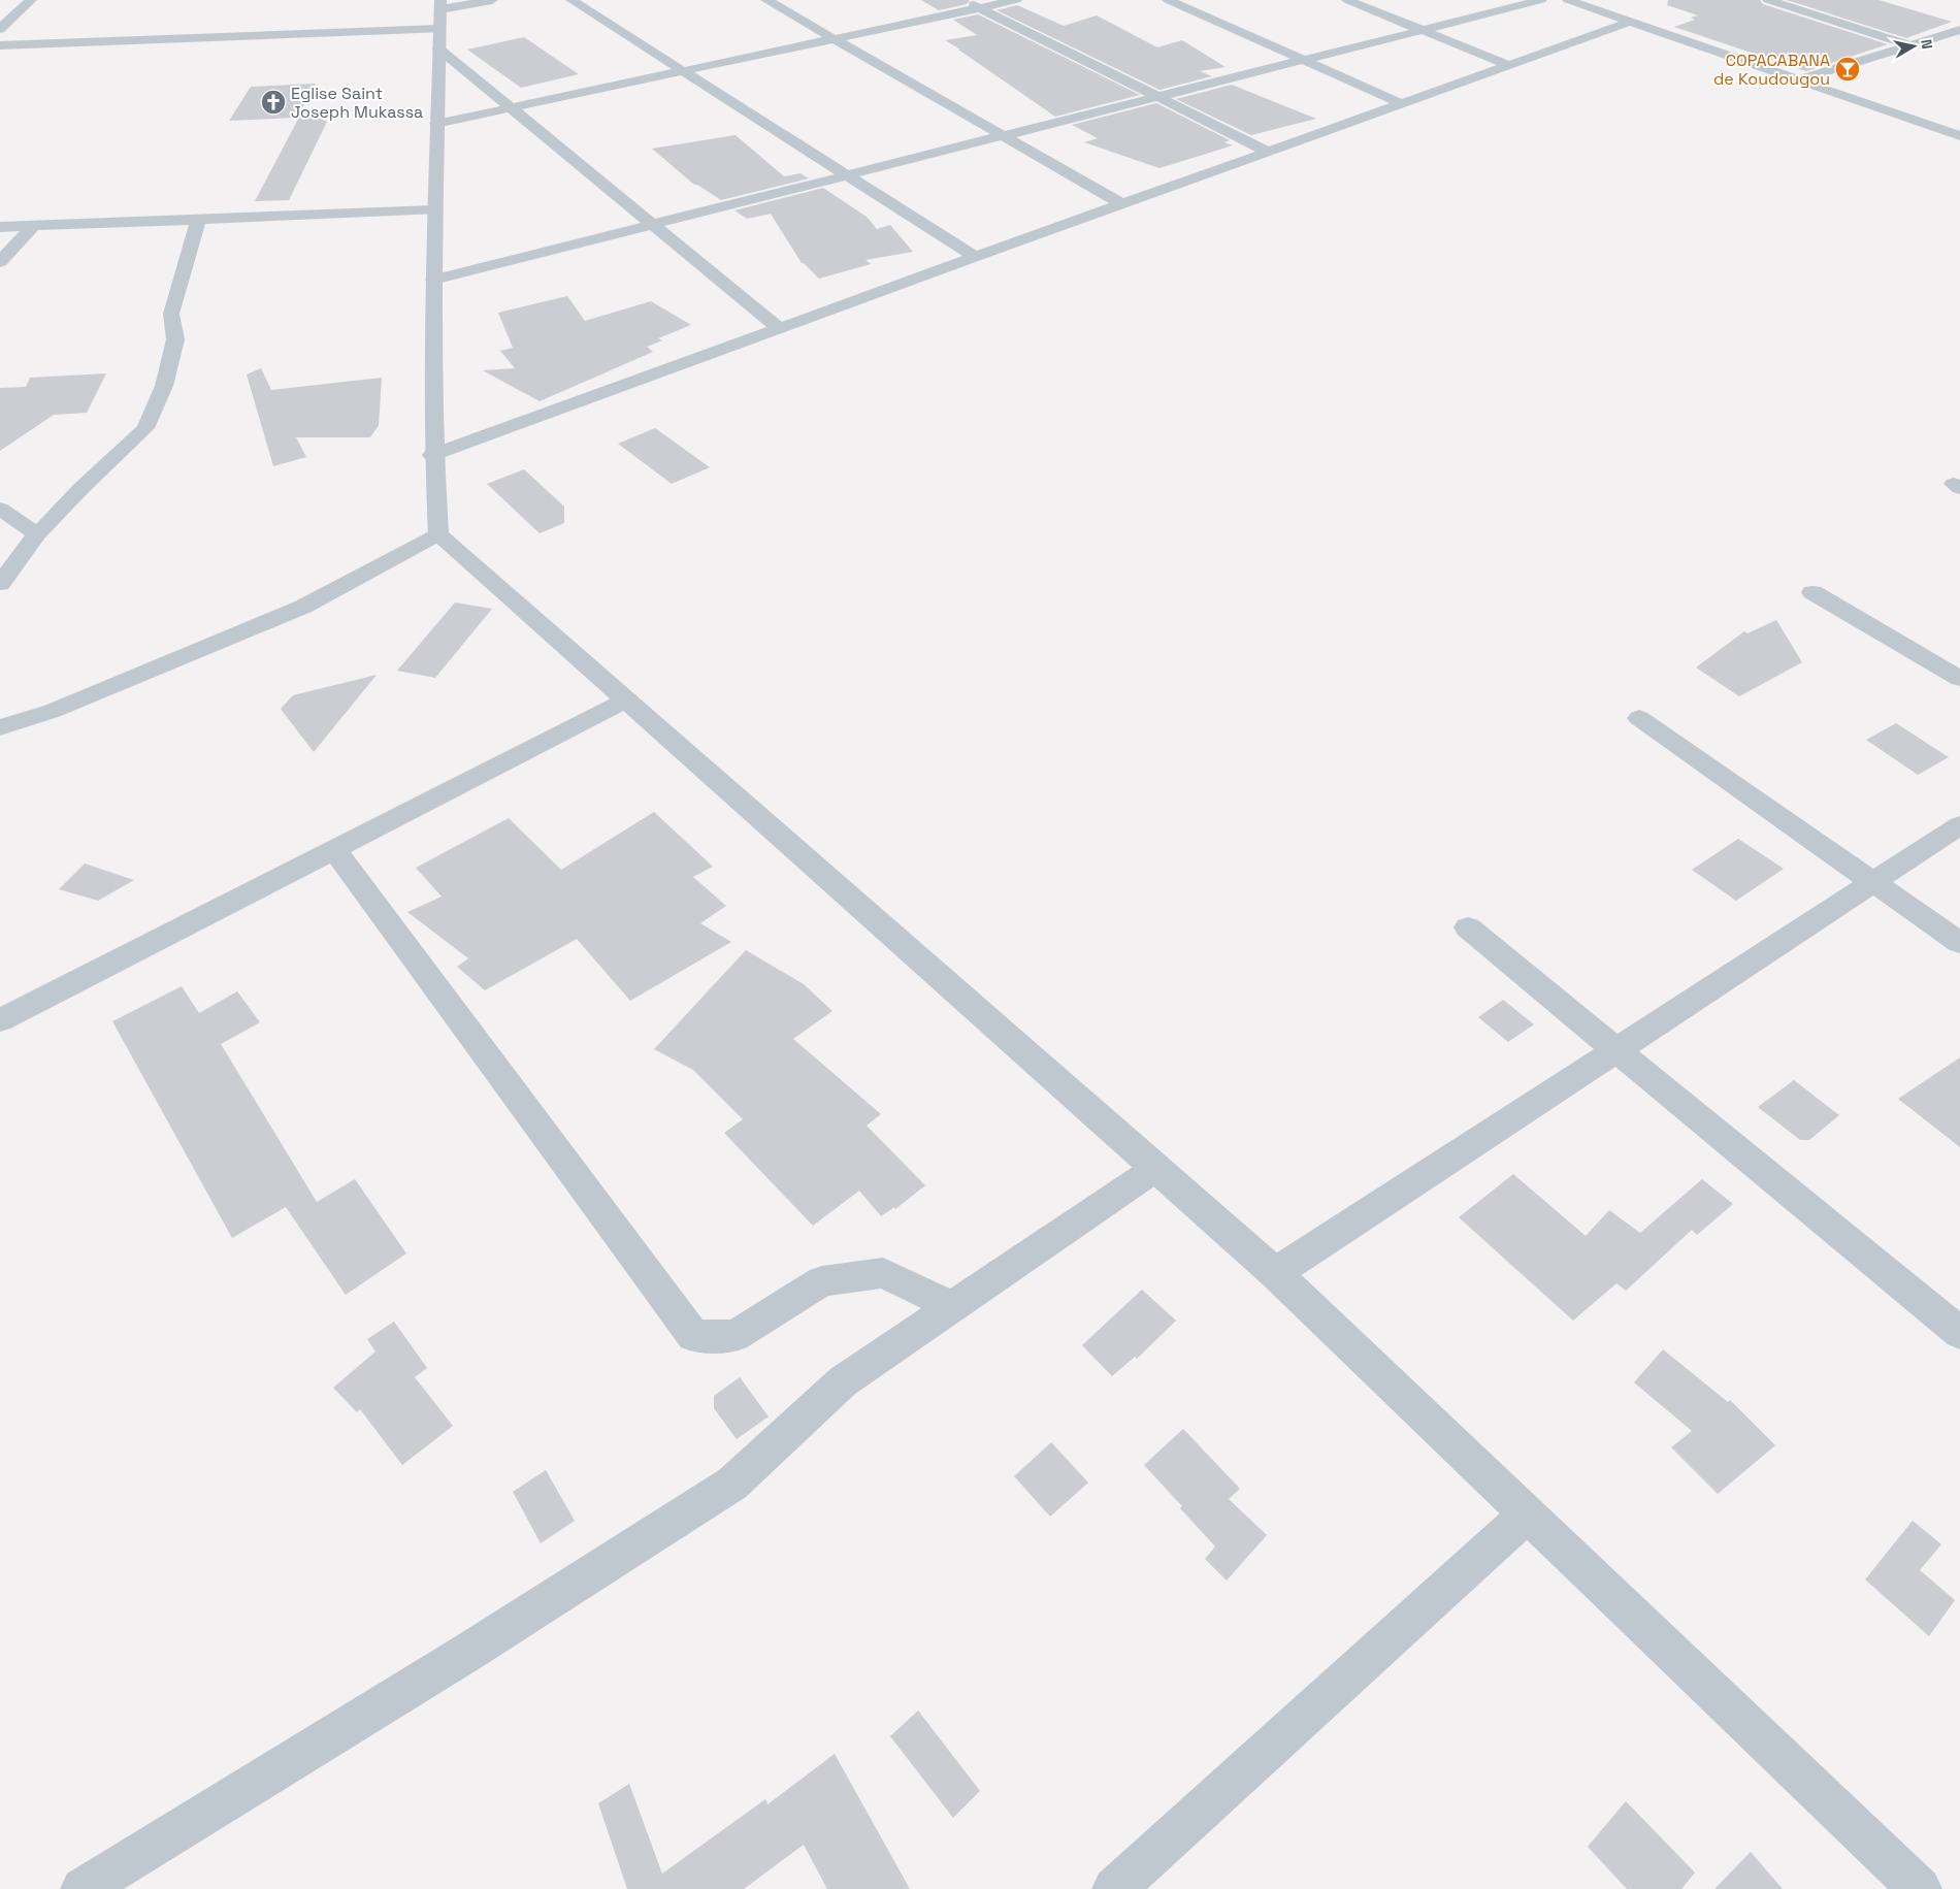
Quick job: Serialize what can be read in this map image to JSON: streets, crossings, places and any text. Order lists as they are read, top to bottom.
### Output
{
  "places": {
    "bar": ["COPACABANA de Koudougou"],
    "church": ["Eglise Saint Joseph Mukassa"]
  },
  "north": "right"
}
